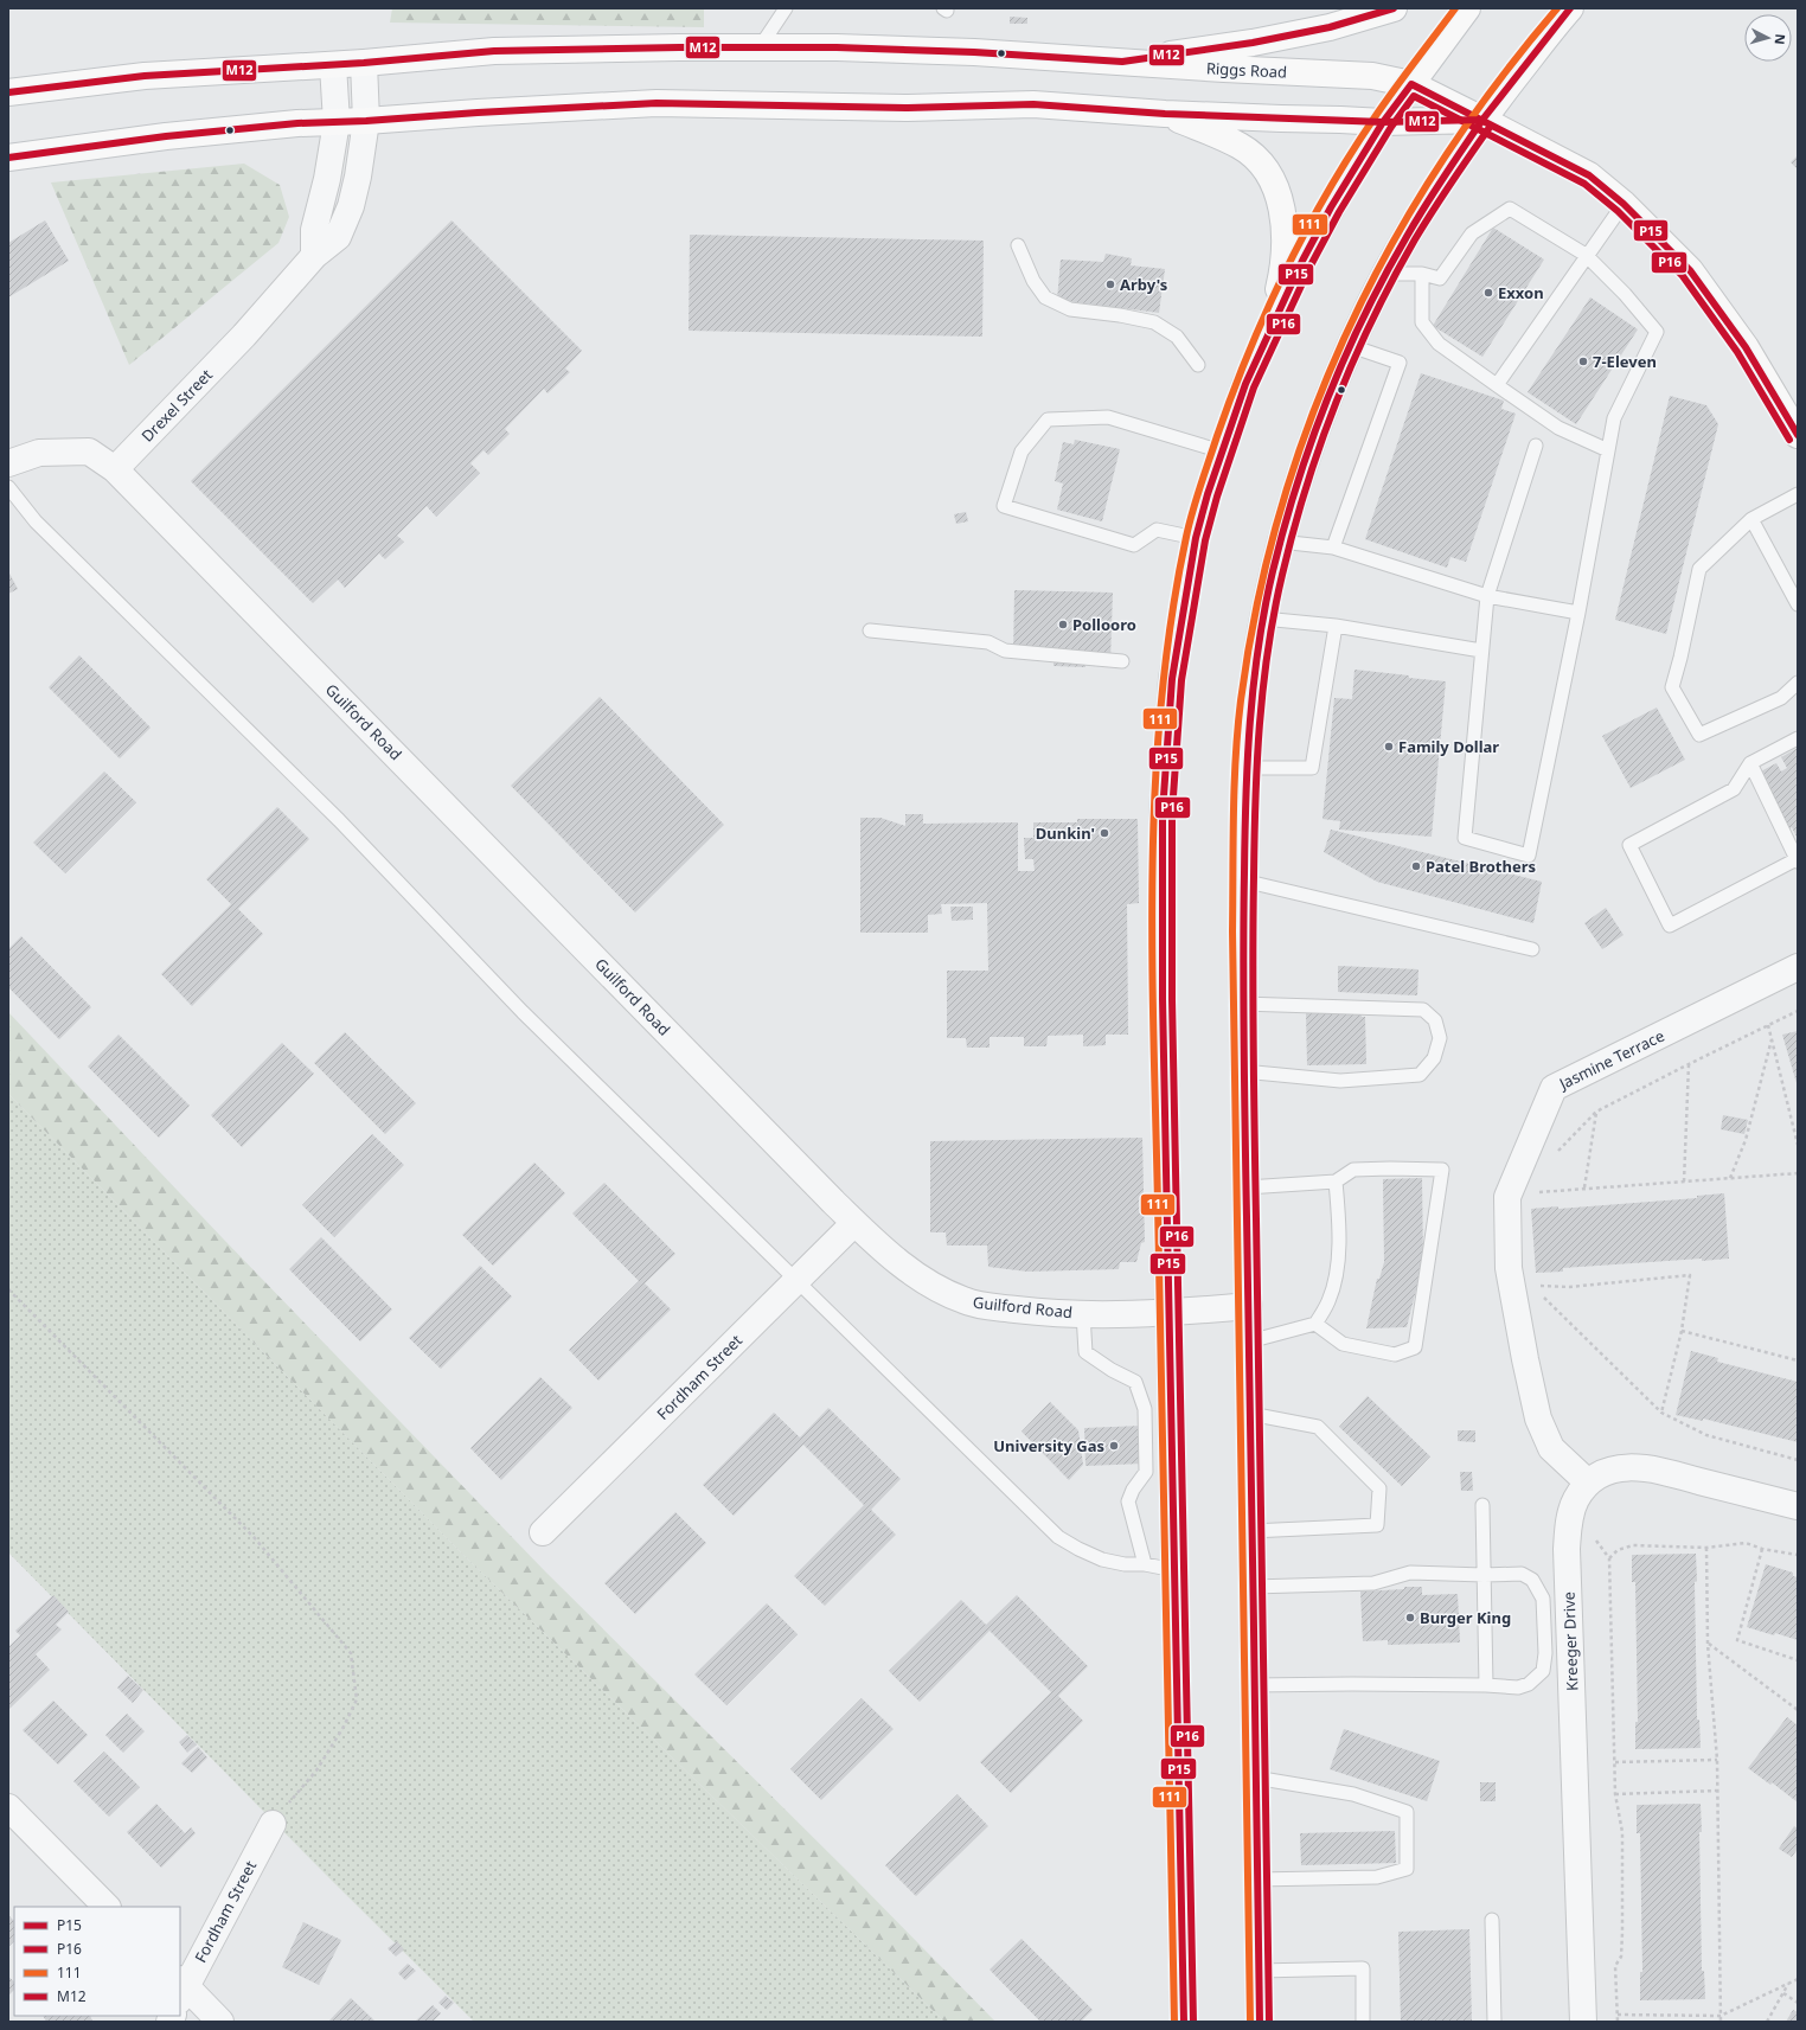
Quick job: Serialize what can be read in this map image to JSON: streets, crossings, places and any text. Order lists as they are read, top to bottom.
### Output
{
  "streets": {
    "main road": ["Riggs Road"],
    "street": [
      "Drexel Street",
      "Guilford Road",
      "Jasmine Terrace",
      "Fordham Street",
      "Kreeger Drive"
    ]
  },
  "crossings": [
    ["Riggs Road", "Drexel Street"],
    ["Drexel Street", "Guilford Road"],
    ["Guilford Road", "Fordham Street"],
    ["Jasmine Terrace", "Kreeger Drive"]
  ],
  "places": [
    "Arby's",
    "Exxon",
    "7-Eleven",
    "Pollooro",
    "Family Dollar",
    "Dunkin'",
    "Patel Brothers",
    "University Gas",
    "Burger King"
  ],
  "lines": [
    "transit line 111",
    "transit line M12",
    "transit line P15",
    "transit line P16"
  ],
  "legend": [
    "P15",
    "P16",
    "111",
    "M12"
  ],
  "north": "right"
}
